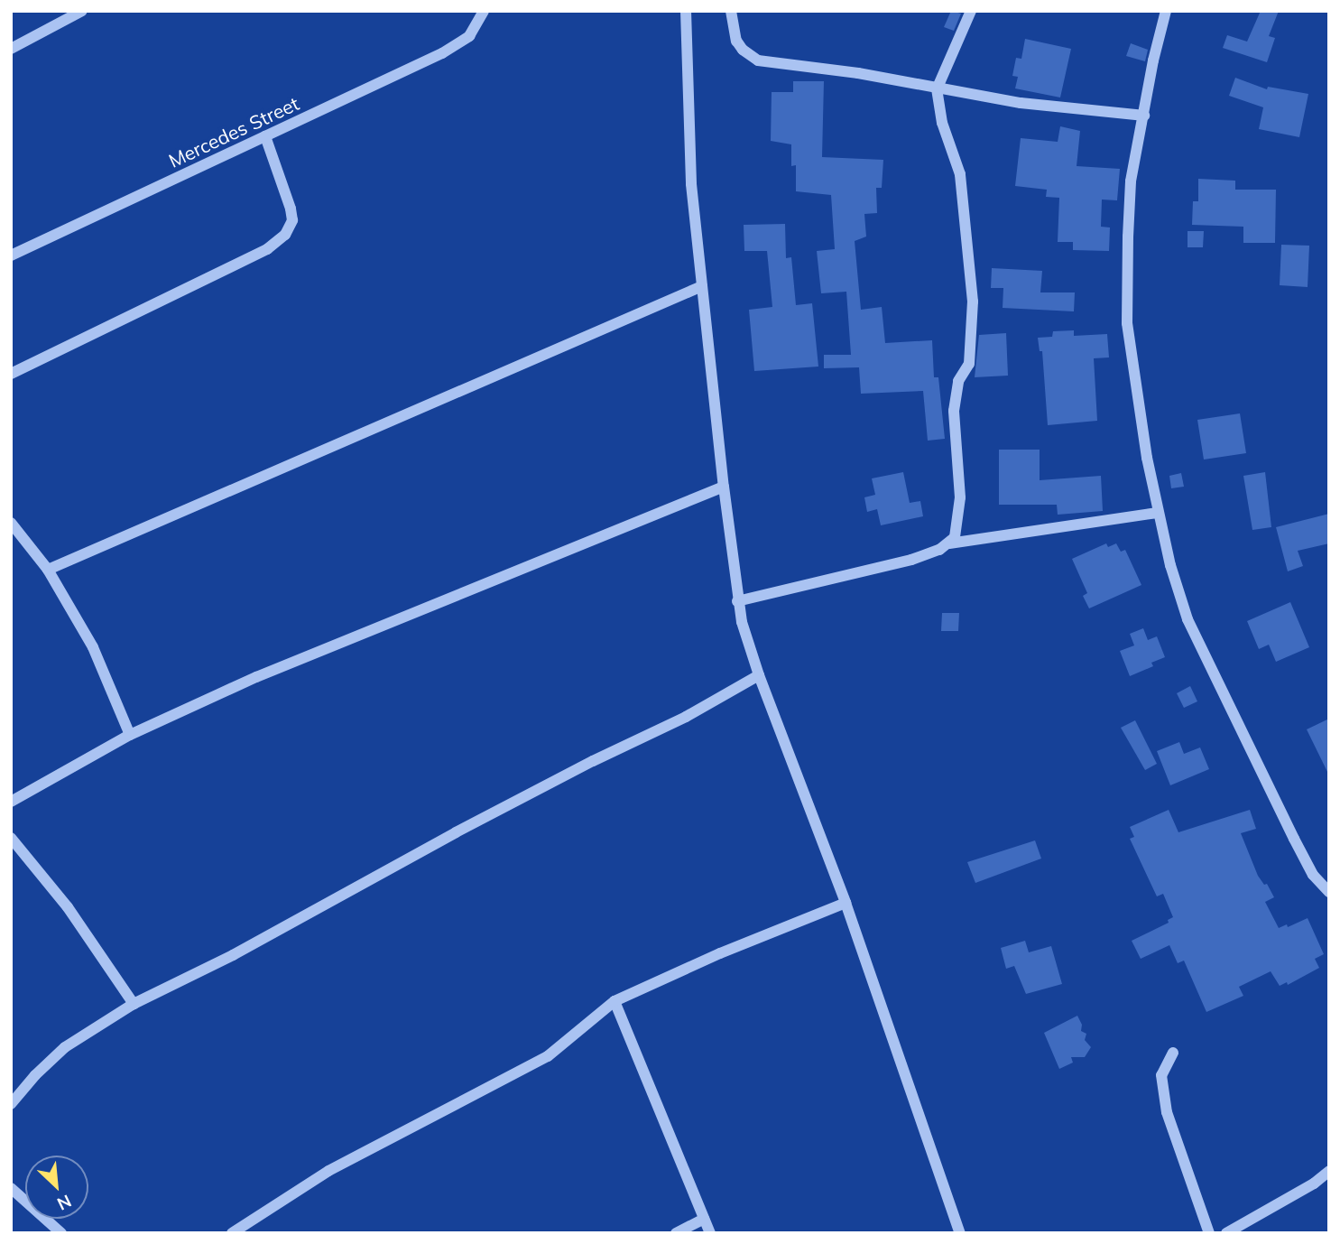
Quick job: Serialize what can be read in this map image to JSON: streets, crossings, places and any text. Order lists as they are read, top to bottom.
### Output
{
  "streets": {
    "street": ["Mercedes Street"]
  },
  "north": "bottom right"
}
